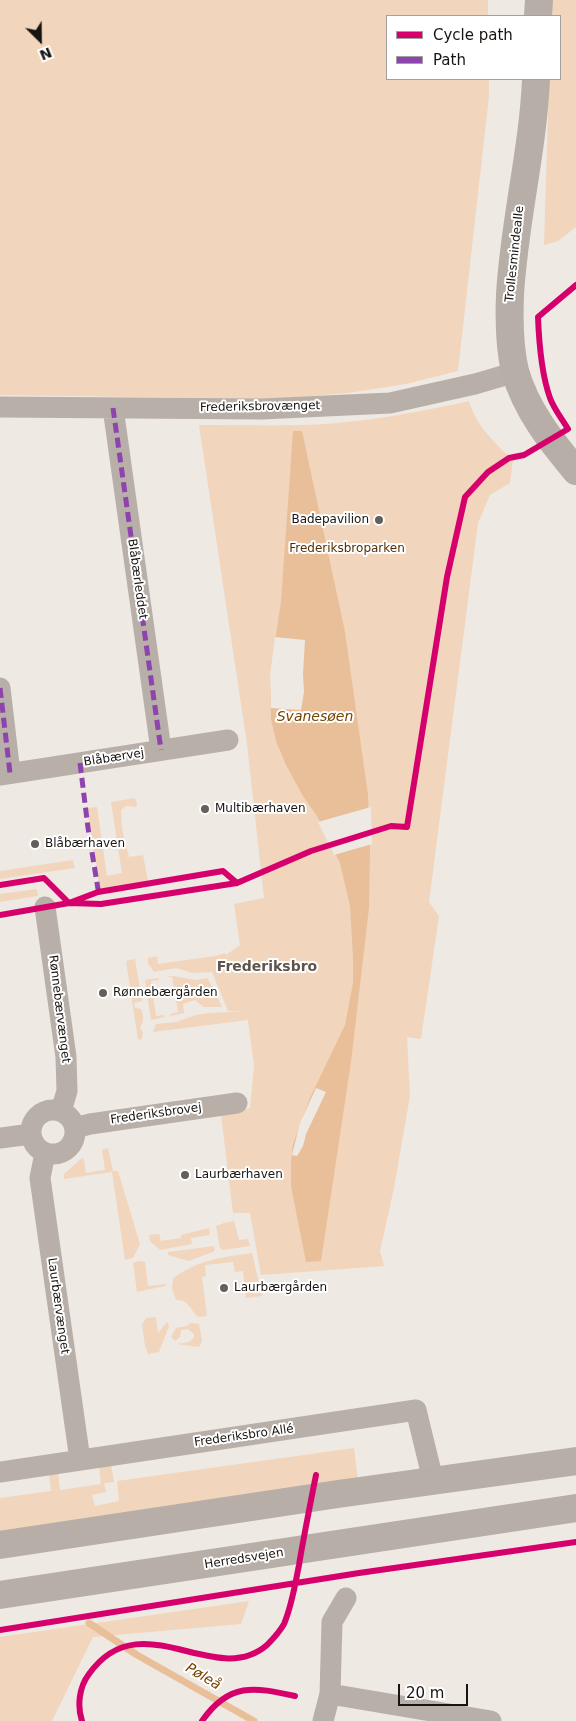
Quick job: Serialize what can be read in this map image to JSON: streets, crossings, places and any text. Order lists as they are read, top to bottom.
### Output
{
  "streets": {
    "street": [
      "Trollesmindealle",
      "Frederiksbrovænget",
      "Blåbærleddet",
      "Blåbærvej",
      "Rønnebærvænget",
      "Frederiksbrovej",
      "Laurbærvænget",
      "Frederiksbro Allé",
      "Herredsvejen"
    ]
  },
  "crossings": [
    ["Trollesmindealle", "Frederiksbrovænget"],
    ["Frederiksbrovænget", "Blåbærleddet"],
    ["Blåbærleddet", "Blåbærvej"],
    ["Rønnebærvænget", "Frederiksbrovej"],
    ["Rønnebærvænget", "Laurbærvænget"],
    ["Frederiksbrovej", "Laurbærvænget"],
    ["Laurbærvænget", "Frederiksbro Allé"]
  ],
  "districts": ["Frederiksbro"],
  "water": ["Svanesøen", "Pøleå"],
  "parks": ["Frederiksbroparken"],
  "places": [
    "Badepavilion",
    "Multibærhaven",
    "Blåbærhaven",
    "Rønnebærgården",
    "Laurbærhaven",
    "Laurbærgården"
  ],
  "legend": ["Cycle path", "Path"],
  "scale_bar": "20 m",
  "north": "bottom right"
}
